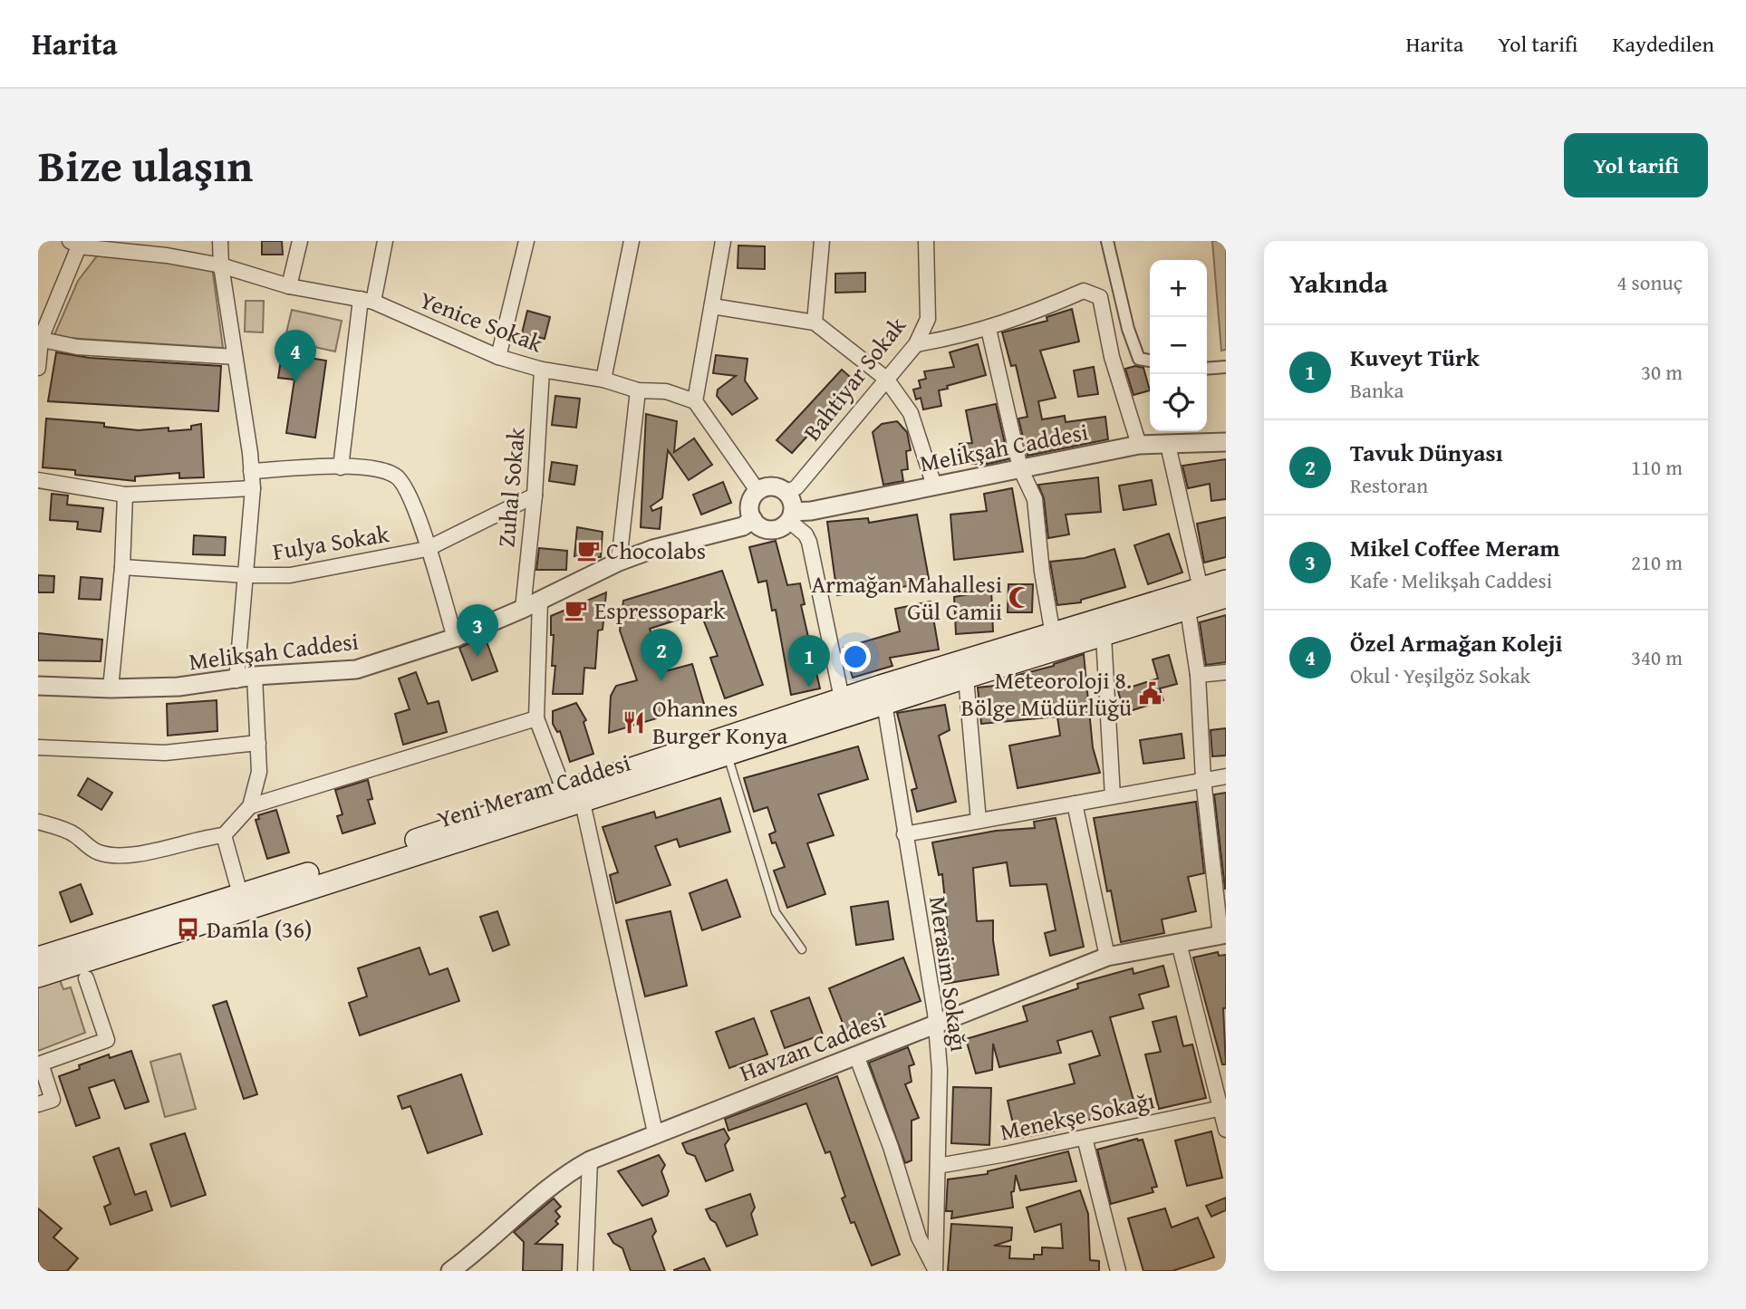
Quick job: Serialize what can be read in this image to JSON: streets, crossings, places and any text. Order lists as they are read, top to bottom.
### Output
{
  "streets": {
    "main road": ["Yeni Meram Caddesi"],
    "street": [
      "Yenice Sokak",
      "Bahtiyar Sokak",
      "Melikşah Caddesi",
      "Zuhal Sokak",
      "Fulya Sokak",
      "Merasim Sokağı",
      "Havzan Caddesi",
      "Menekşe Sokağı"
    ]
  },
  "crossings": [
    ["Yenice Sokak", "Zuhal Sokak"],
    ["Bahtiyar Sokak", "Melikşah Caddesi"],
    ["Melikşah Caddesi", "Zuhal Sokak"],
    ["Zuhal Sokak", "Fulya Sokak"],
    ["Yeni Meram Caddesi", "Merasim Sokağı"],
    ["Merasim Sokağı", "Havzan Caddesi"],
    ["Merasim Sokağı", "Menekşe Sokağı"]
  ],
  "places": {
    "cafe": ["Chocolabs", "Espressopark"],
    "mosque": ["Armağan Mahallesi Gül Camii"],
    "public building": ["Meteoroloji 8. Bölge Müdürlüğü"],
    "restaurant": ["Ohannes Burger Konya"],
    "bus stop": ["Damla (36)"]
  },
  "page": {
    "header": "Harita",
    "nav": ["Harita", "Yol tarifi", "Kaydedilen"],
    "title": "Bize ulaşın",
    "buttons": "Yol tarifi",
    "heading": ["Yakında", "4 sonuç"],
    "map_buttons": ["+", "−"],
    "list": [
      {
        "mark": "1",
        "name": "Kuveyt Türk",
        "note": "Banka",
        "value": "30 m"
      },
      {
        "mark": "2",
        "name": "Tavuk Dünyası",
        "note": "Restoran",
        "value": "110 m"
      },
      {
        "mark": "3",
        "name": "Mikel Coffee Meram",
        "note": "Kafe · Melikşah Caddesi",
        "value": "210 m"
      },
      {
        "mark": "4",
        "name": "Özel Armağan Koleji",
        "note": "Okul · Yeşilgöz Sokak",
        "value": "340 m"
      }
    ],
    "pins": [
      "4",
      "3",
      "2",
      "1"
    ]
  }
}
